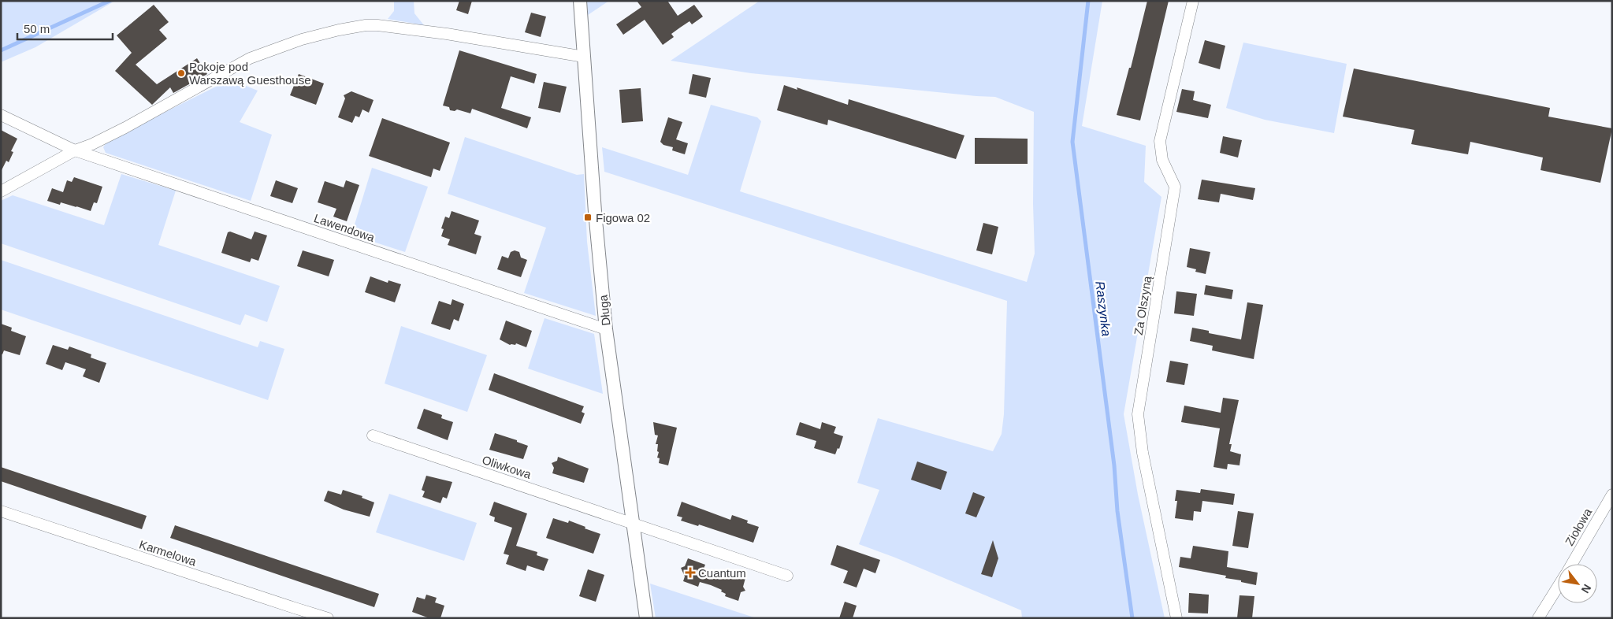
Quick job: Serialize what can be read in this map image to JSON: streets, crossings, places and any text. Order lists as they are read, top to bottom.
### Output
{
  "streets": {
    "street": [
      "Lawendowa",
      "Za Olszyną",
      "Długa",
      "Oliwkowa",
      "Ziołowa",
      "Karmelowa"
    ]
  },
  "crossings": [
    ["Lawendowa", "Długa"],
    ["Długa", "Oliwkowa"]
  ],
  "water": ["Raszynka"],
  "places": {
    "other": ["Pokoje pod Warszawą Guesthouse"],
    "transit": ["Figowa 02"],
    "health": ["Cuantum"]
  },
  "scale_bar": "50 m",
  "north": "bottom right"
}
